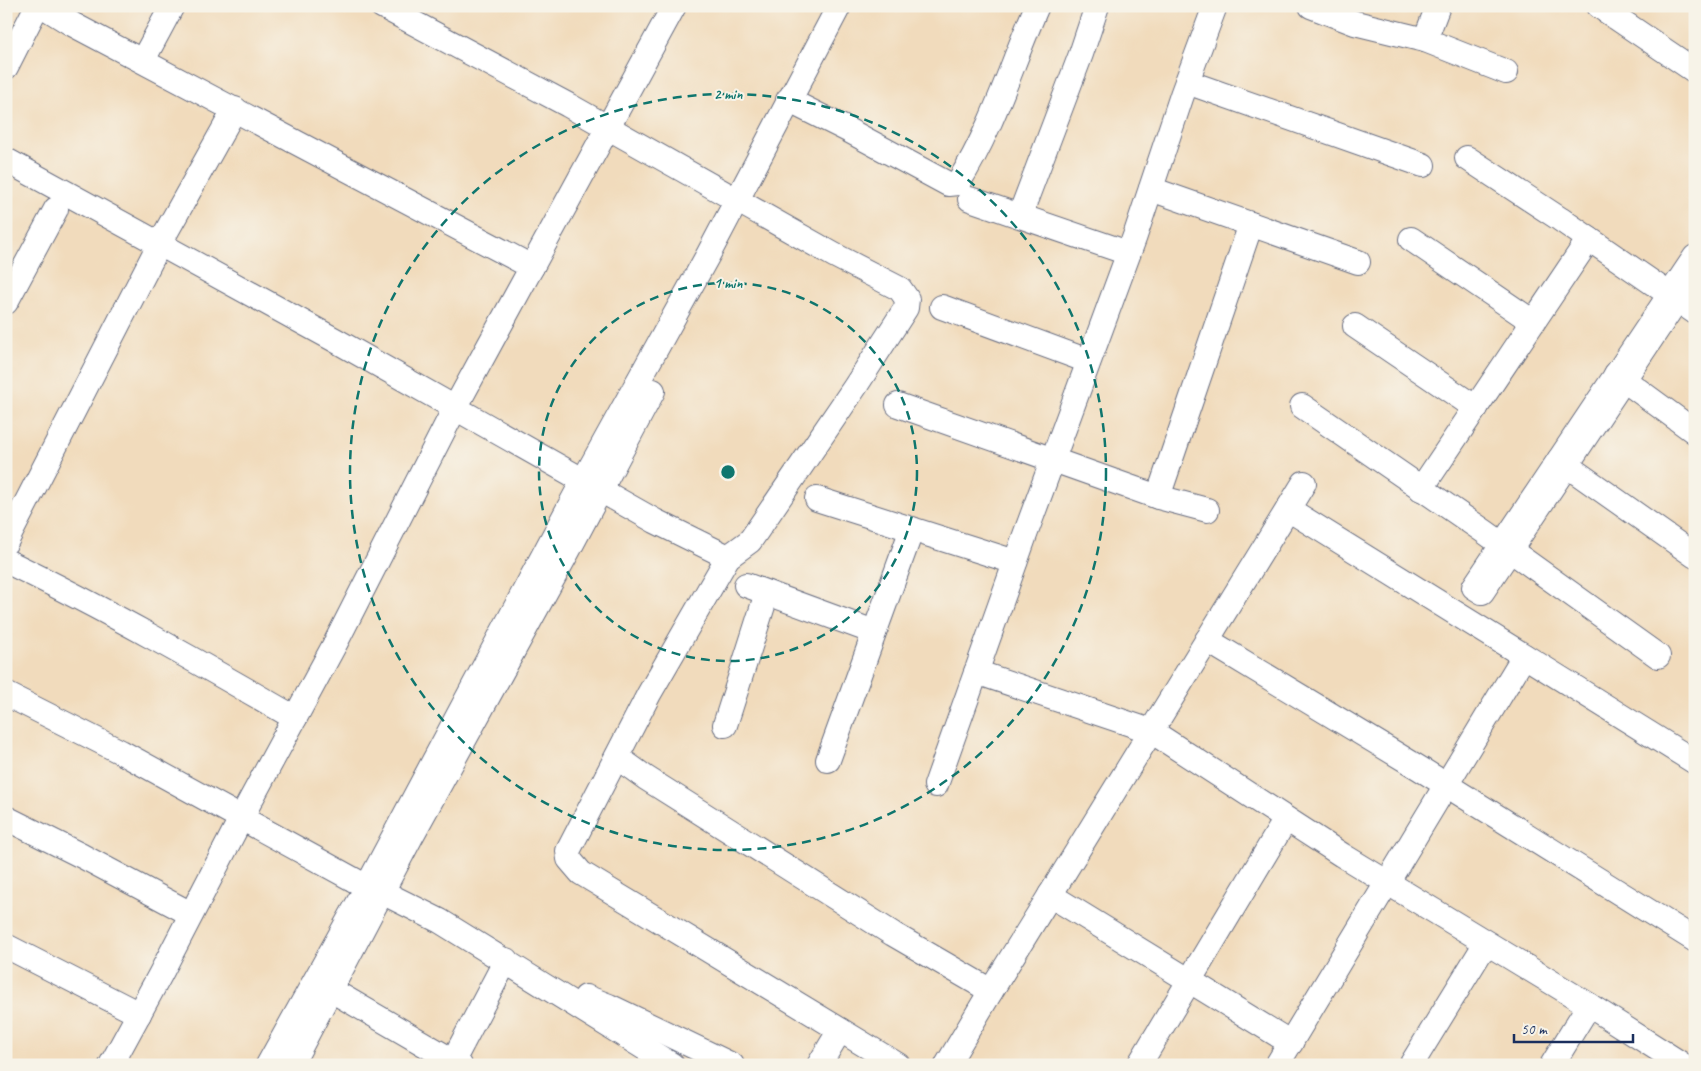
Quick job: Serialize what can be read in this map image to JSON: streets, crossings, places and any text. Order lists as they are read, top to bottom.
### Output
{
  "scale_bar": "50 m",
  "rings": ["2 min", "1 min"]
}
